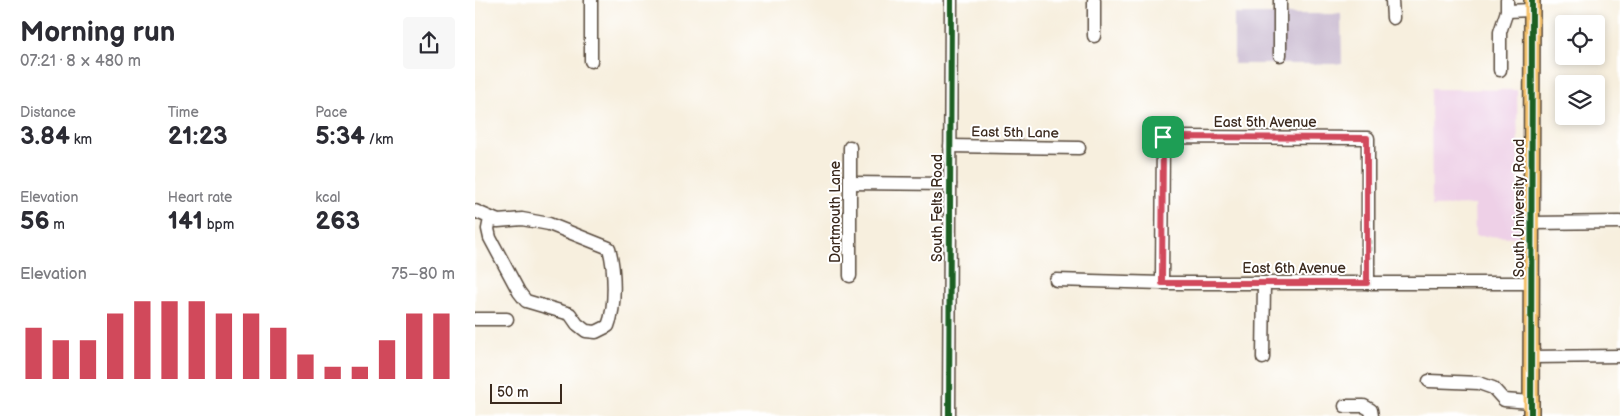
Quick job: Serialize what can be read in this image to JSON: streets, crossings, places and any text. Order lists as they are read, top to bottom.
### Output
{
  "streets": {
    "main road": ["South University Road"],
    "street": [
      "East 5th Avenue",
      "East 5th Lane",
      "South Felts Road",
      "Dartmouth Lane",
      "East 6th Avenue"
    ]
  },
  "crossings": [
    ["East 5th Avenue", "East 6th Avenue"],
    ["East 5th Lane", "South Felts Road"],
    ["South University Road", "East 6th Avenue"]
  ],
  "scale_bar": "50 m",
  "page": {
    "heading": ["Morning run", "07:21 · 8 × 480 m"],
    "stats": [
      ["Distance", "3.84 km"],
      ["Time", "21:23"],
      ["Pace", "5:34 /km"],
      ["Elevation", "56 m"],
      ["Heart rate", "141 bpm"],
      ["kcal", "263"]
    ],
    "chart": ["Elevation", "75–80 m"],
    "scale": "50 m"
  }
}
